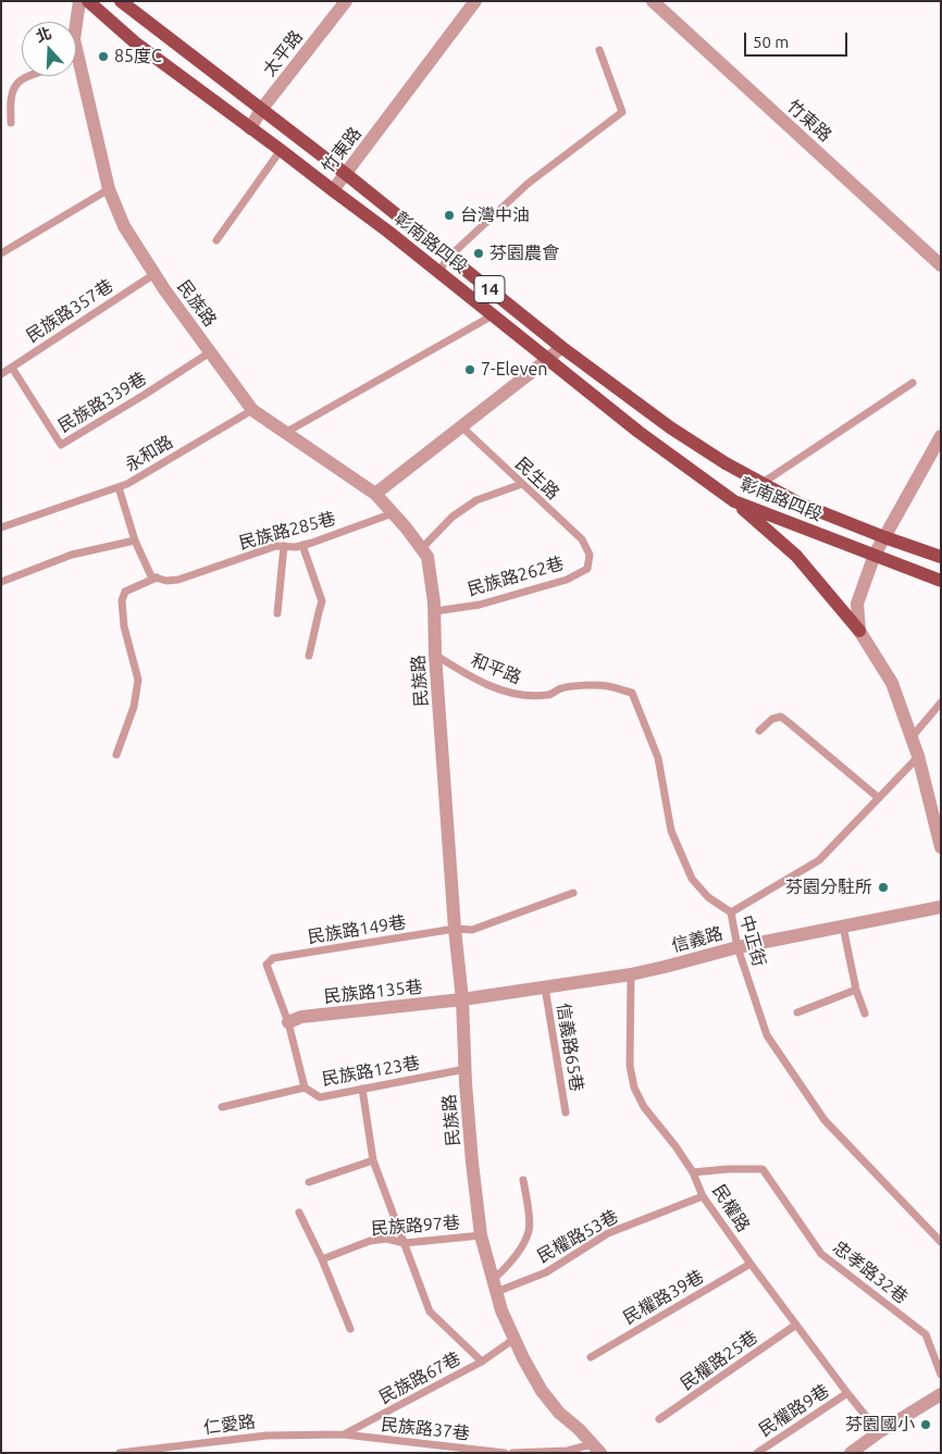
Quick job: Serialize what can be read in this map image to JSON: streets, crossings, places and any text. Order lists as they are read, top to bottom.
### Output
{
  "streets": {
    "main road": ["彰南路四段", "14"],
    "street": [
      "太平路",
      "竹東路",
      "民族路",
      "信義路",
      "民族路135巷"
    ],
    "lane": [
      "民族路357巷",
      "民族路339巷",
      "永和路",
      "民生路",
      "民族路285巷",
      "民族路262巷",
      "和平路",
      "民族路149巷",
      "中正街",
      "信義路65巷",
      "民族路123巷",
      "民權路",
      "民族路97巷",
      "民權路53巷",
      "忠孝路32巷",
      "民權路39巷",
      "民權路25巷",
      "民族路67巷",
      "民權路9巷",
      "仁愛路",
      "民族路37巷"
    ]
  },
  "crossings": [
    ["太平路", "彰南路四段"],
    ["竹東路", "彰南路四段"],
    ["彰南路四段", "14"],
    ["民族路", "民族路357巷"],
    ["民族路", "民族路339巷"],
    ["民族路", "永和路"],
    ["民族路", "民族路285巷"],
    ["民族路", "民族路262巷"],
    ["民族路", "和平路"],
    ["民族路", "民族路149巷"],
    ["民族路", "信義路"],
    ["民族路", "民族路135巷"],
    ["民族路", "民族路123巷"],
    ["民族路", "民族路97巷"],
    ["民族路", "民權路53巷"],
    ["民族路", "民族路67巷"],
    ["民族路357巷", "民族路339巷"],
    ["永和路", "民族路285巷"],
    ["民生路", "民族路262巷"],
    ["和平路", "中正街"],
    ["民族路149巷", "民族路135巷"],
    ["信義路", "中正街"],
    ["信義路", "民族路135巷"],
    ["信義路", "信義路65巷"],
    ["信義路", "民權路"],
    ["民權路", "民權路53巷"],
    ["民權路", "忠孝路32巷"],
    ["民權路", "民權路39巷"],
    ["民權路", "民權路25巷"],
    ["民權路", "民權路9巷"],
    ["民族路97巷", "民族路67巷"],
    ["民族路67巷", "仁愛路"],
    ["民族路67巷", "民族路37巷"],
    ["仁愛路", "民族路37巷"]
  ],
  "places": [
    "85度C",
    "台灣中油",
    "芬園農會",
    "7-Eleven",
    "芬園分駐所",
    "芬園國小"
  ],
  "scale_bar": "50 m",
  "north": "top"
}
